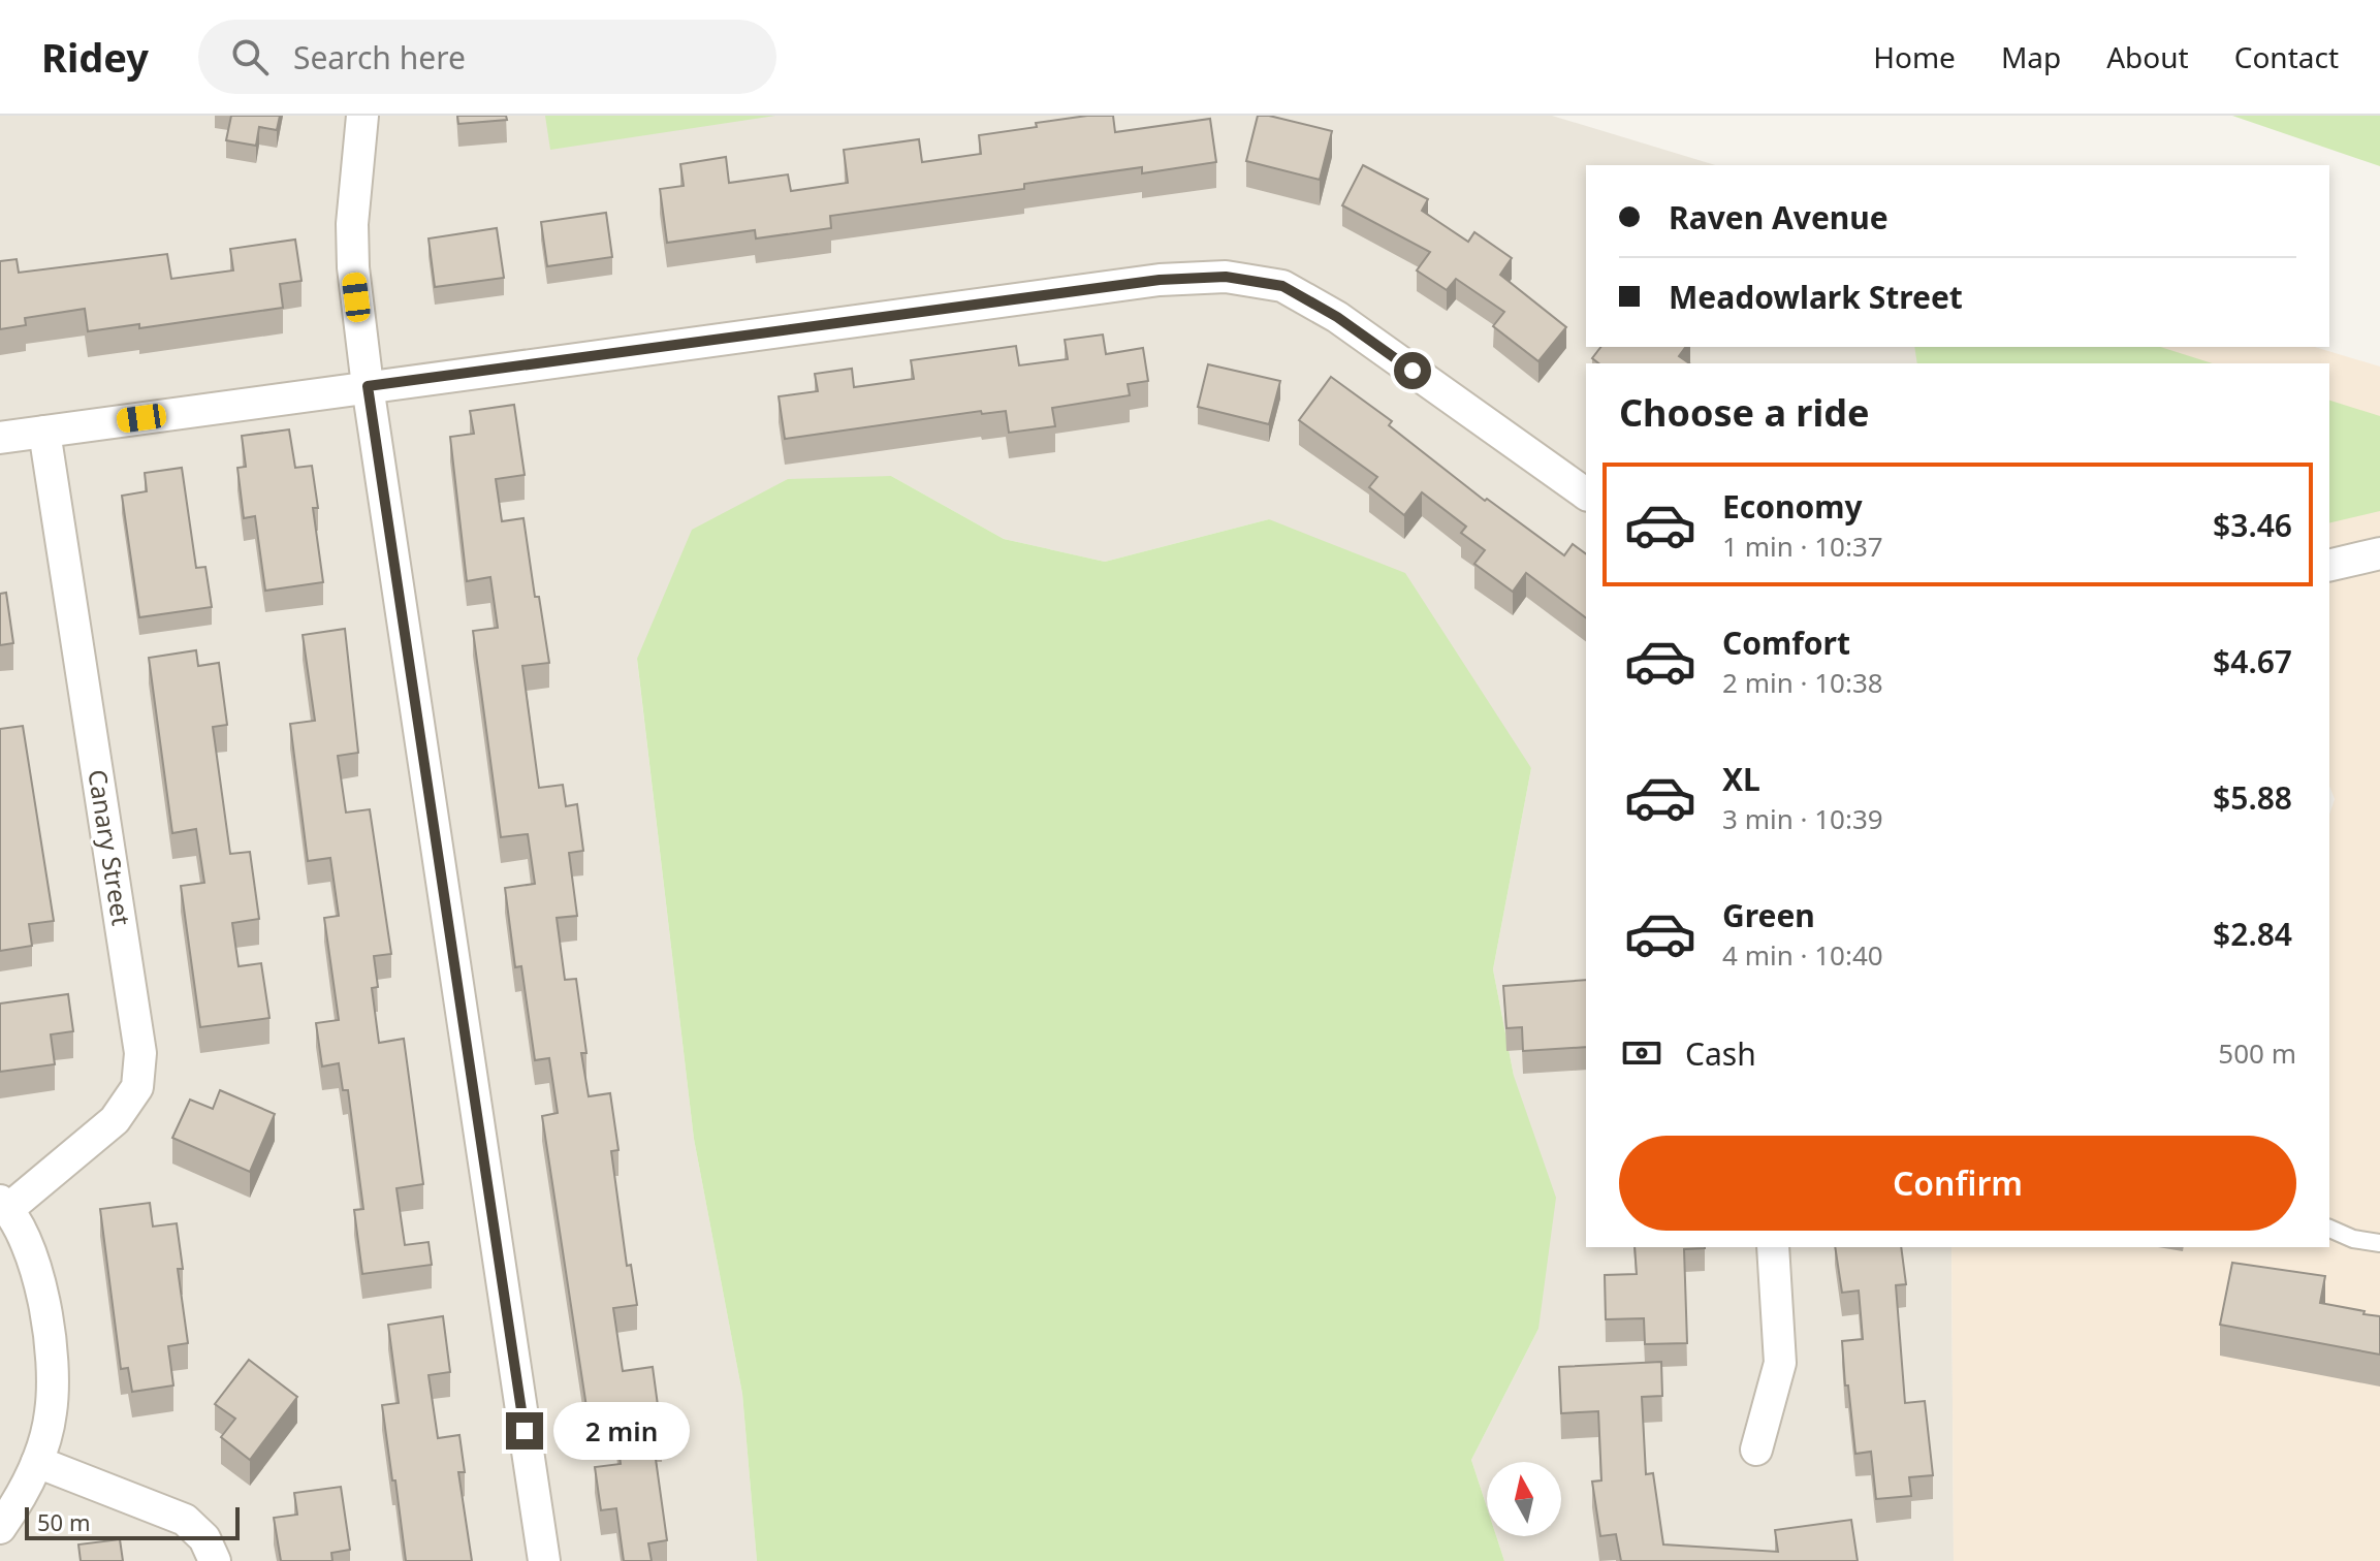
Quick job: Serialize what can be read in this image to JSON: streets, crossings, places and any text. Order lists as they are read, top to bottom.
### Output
{
  "streets": {
    "street": ["Canary Street"]
  },
  "scale_bar": "50 m",
  "north": "top",
  "page": {
    "header": "Ridey",
    "search": "Search here",
    "nav": [
      "Home",
      "Map",
      "About",
      "Contact"
    ],
    "banner": ["Raven Avenue", "Meadowlark Street"],
    "heading": "Choose a ride",
    "list": [
      {
        "name": "Economy",
        "note": "1 min · 10:37",
        "value": "$3.46"
      },
      {
        "name": "Comfort",
        "note": "2 min · 10:38",
        "value": "$4.67"
      },
      {
        "name": "XL",
        "note": "3 min · 10:39",
        "value": "$5.88"
      },
      {
        "name": "Green",
        "note": "4 min · 10:40",
        "value": "$2.84"
      }
    ],
    "pay": ["Cash", "500 m"],
    "buttons": "Confirm",
    "bubble": "2 min",
    "scale": "50 m"
  }
}
